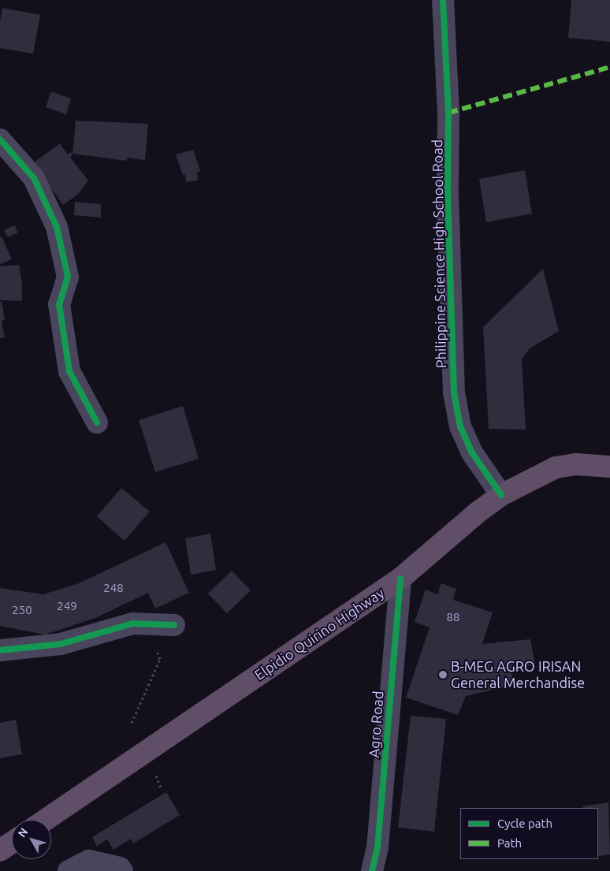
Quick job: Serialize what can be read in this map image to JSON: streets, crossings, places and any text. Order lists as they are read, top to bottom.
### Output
{
  "streets": {
    "highway": ["Elpidio Quirino Highway"],
    "street": ["Philippine Science High School Road", "Agro Road"]
  },
  "crossings": [
    ["Philippine Science High School Road", "Elpidio Quirino Highway"],
    ["Elpidio Quirino Highway", "Agro Road"]
  ],
  "places": ["B-MEG AGRO IRISAN General Merchandise"],
  "house_numbers": [
    "248",
    "249",
    "250",
    "88"
  ],
  "legend": ["Cycle path", "Path"],
  "north": "top left"
}
